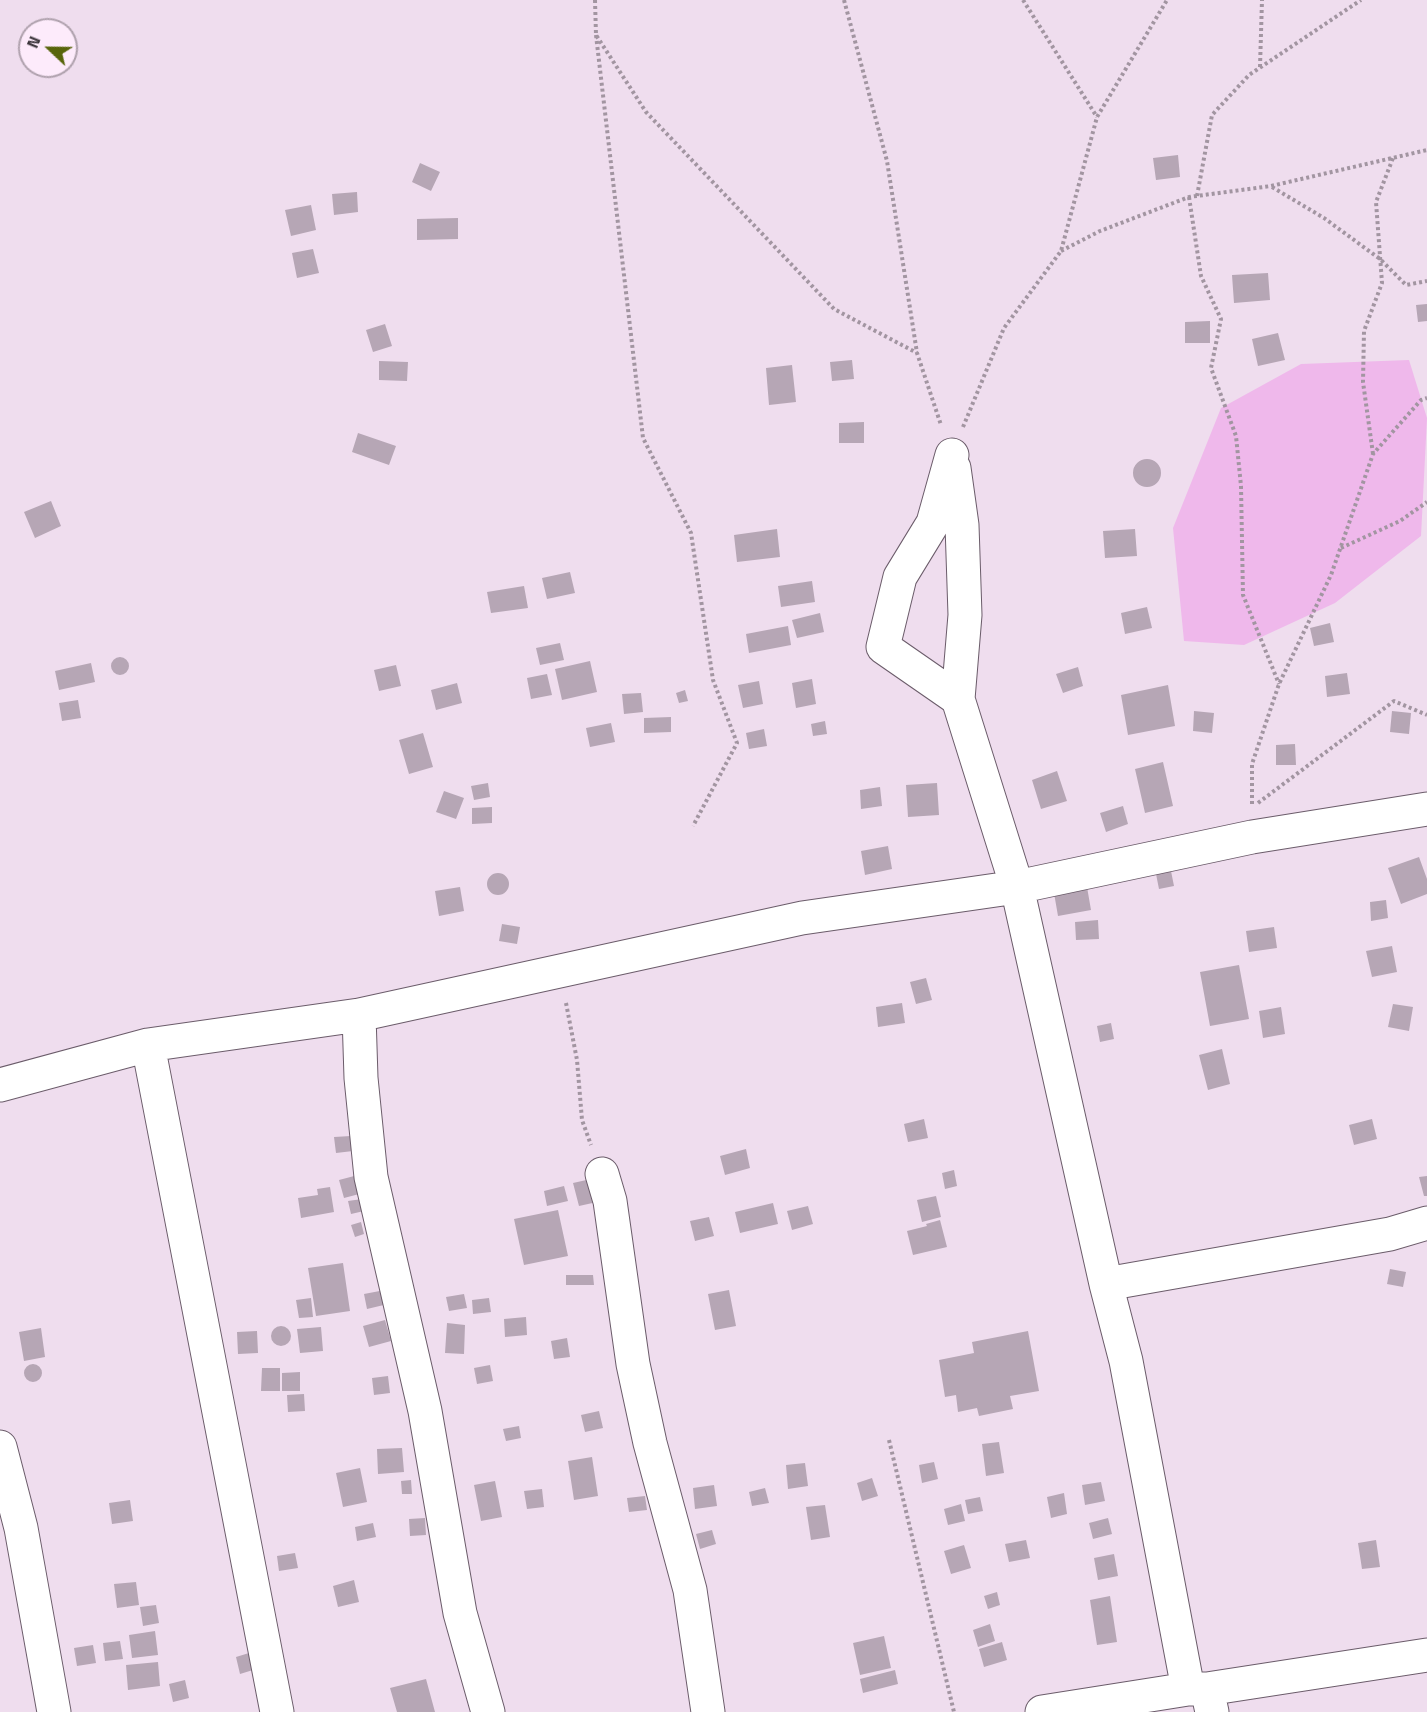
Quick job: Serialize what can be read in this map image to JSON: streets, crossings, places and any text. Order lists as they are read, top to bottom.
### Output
{
  "north": "left"
}
